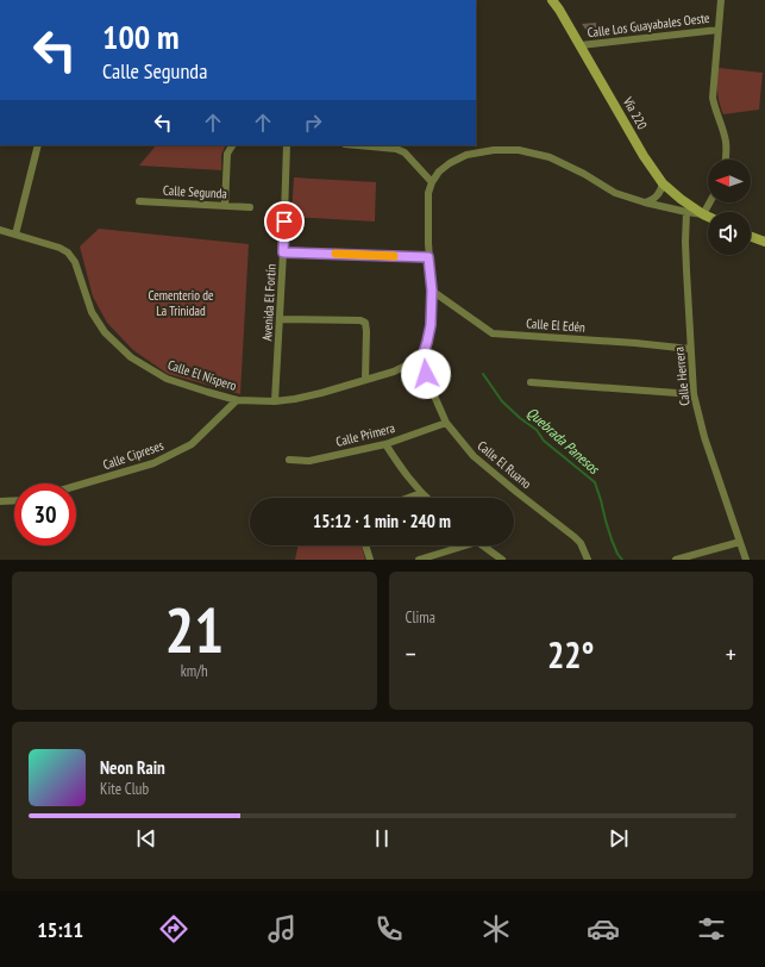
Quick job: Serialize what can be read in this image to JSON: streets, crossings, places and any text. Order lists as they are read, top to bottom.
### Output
{
  "streets": {
    "main road": ["Vía 220"],
    "street": [
      "Calle Los Guayabales Oeste",
      "Calle Segunda",
      "Avenida El Fortín",
      "Calle El Edén",
      "Calle El Níspero",
      "Calle Herrera",
      "Calle Primera",
      "Calle Cipreses",
      "Calle El Ruano"
    ]
  },
  "crossings": [
    ["Calle Los Guayabales Oeste", "Vía 220"],
    ["Avenida El Fortín", "Calle El Níspero"],
    ["Calle El Edén", "Calle Herrera"],
    ["Calle El Níspero", "Calle Cipreses"],
    ["Calle El Níspero", "Calle El Ruano"],
    ["Calle Primera", "Calle El Ruano"]
  ],
  "water": ["Quebrada Panesos"],
  "parks": ["Cementerio de La Trinidad"],
  "north": "left",
  "page": {
    "turn": ["100 m", "Calle Segunda"],
    "limit": "30",
    "trip": "15:12 · 1 min · 240 m",
    "tile": [
      ["21", "km/h"],
      "Clima"
    ],
    "heat": ["−", "22°", "+"],
    "song": ["Neon Rain", "Kite Club"],
    "tabs": "15:11"
  }
}
